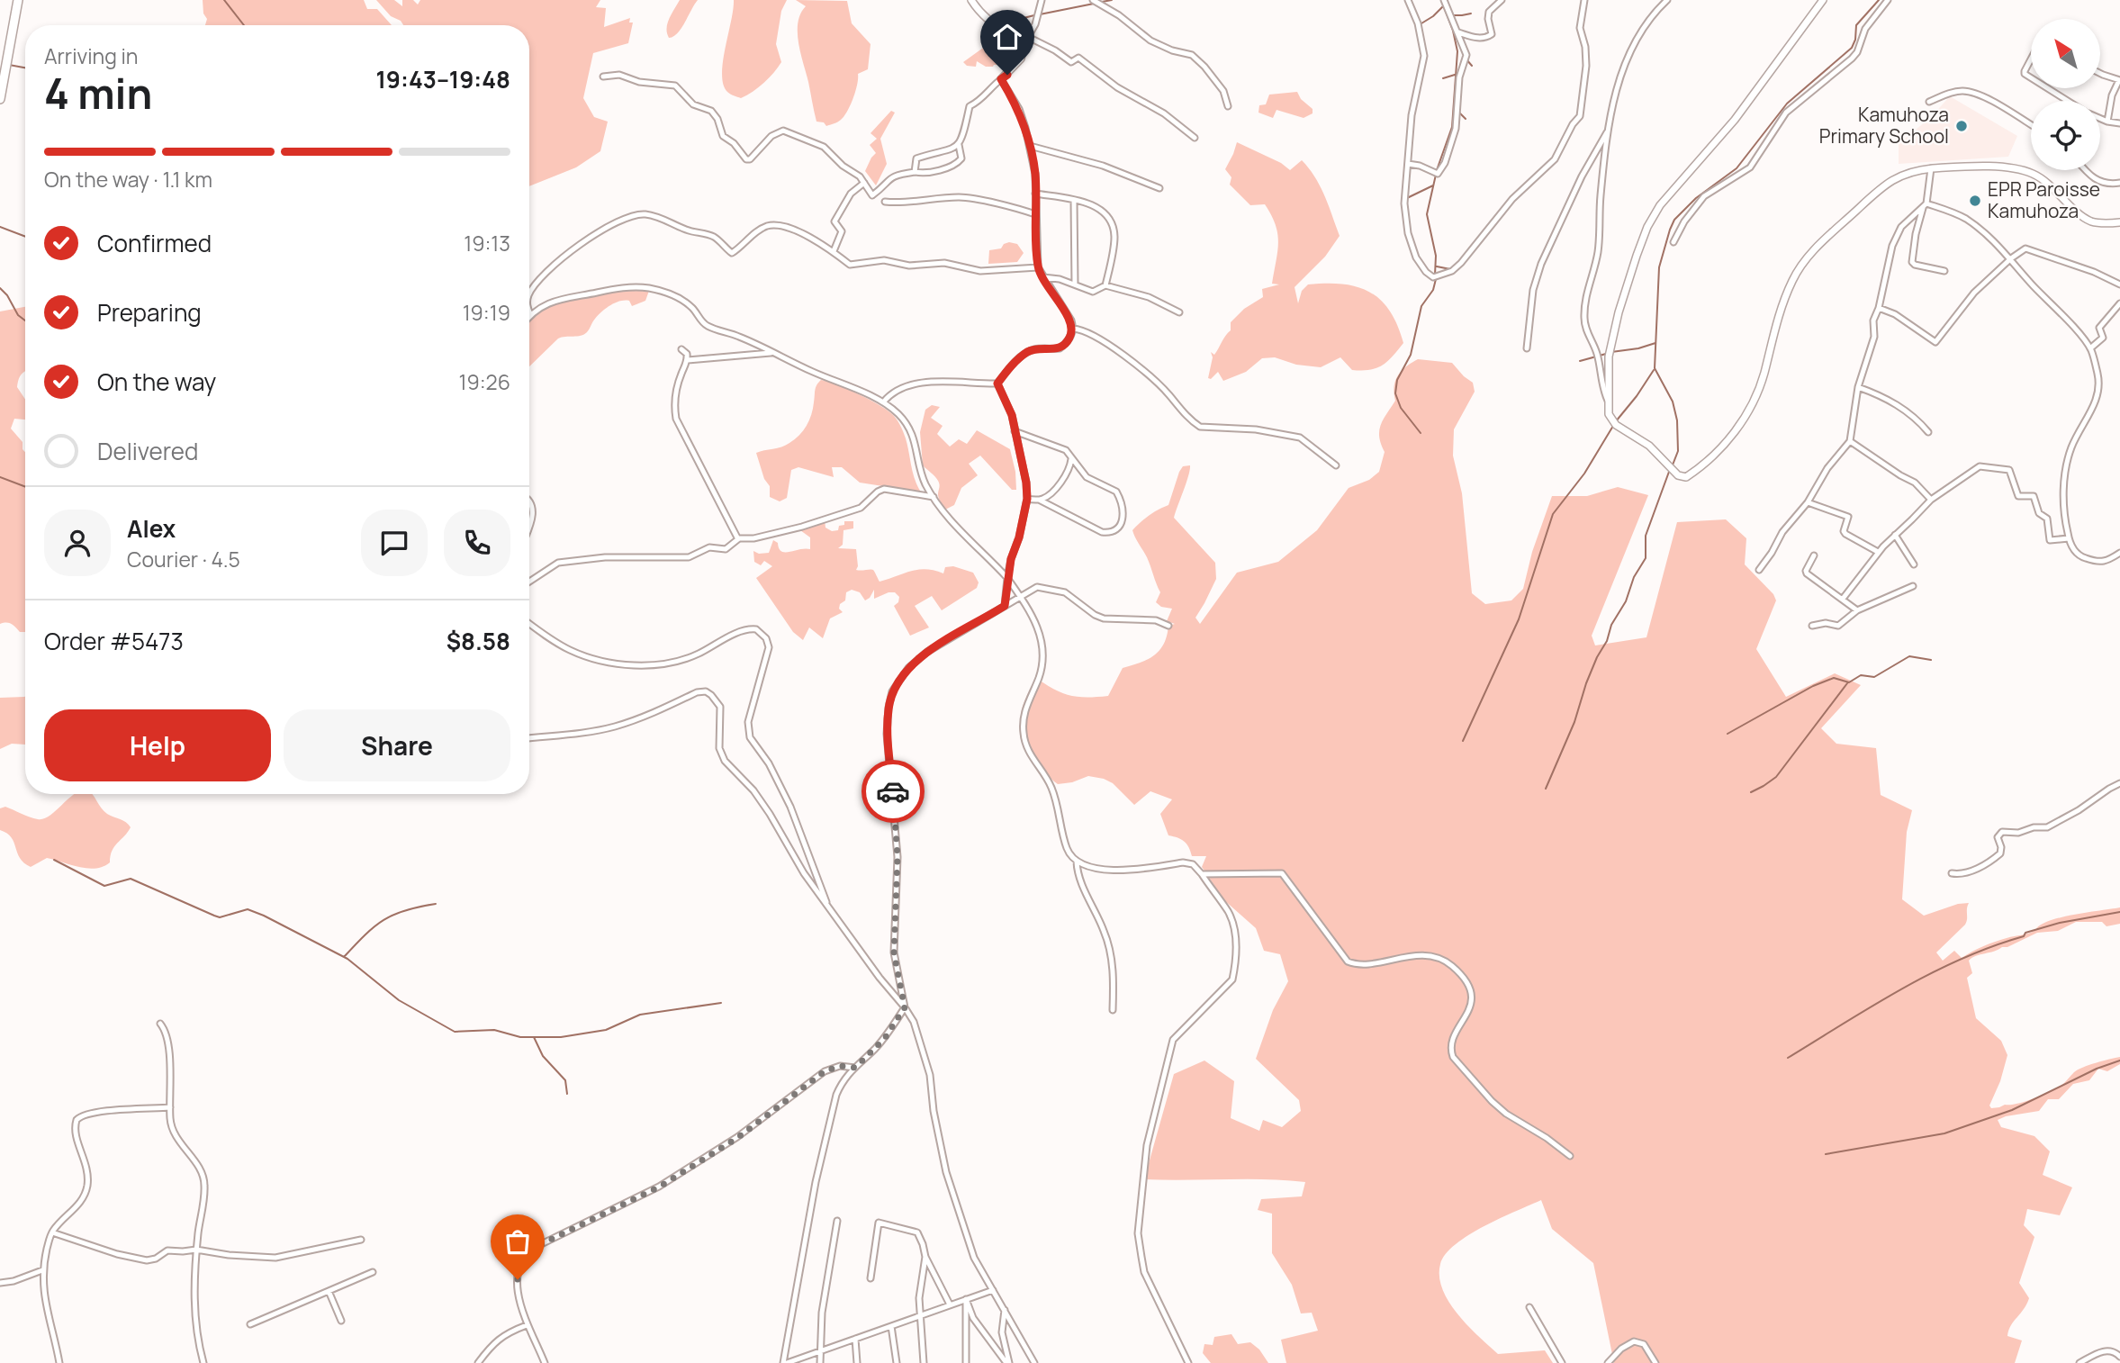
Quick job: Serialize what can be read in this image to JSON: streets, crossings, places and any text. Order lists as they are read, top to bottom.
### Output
{
  "places": ["Kamuhoza Primary School", "EPR Paroisse Kamuhoza"],
  "north": "top left",
  "page": {
    "heading": ["4 min", "Arriving in", "19:43–19:48"],
    "panel": [
      "Alex",
      "Courier · 4.5",
      "Order #5473",
      "$8.58"
    ],
    "bar": "On the way · 1.1 km",
    "list": [
      ["Confirmed", "19:13"],
      ["Preparing", "19:19"],
      ["On the way", "19:26"],
      "Delivered"
    ],
    "buttons": ["Help", "Share"]
  }
}
